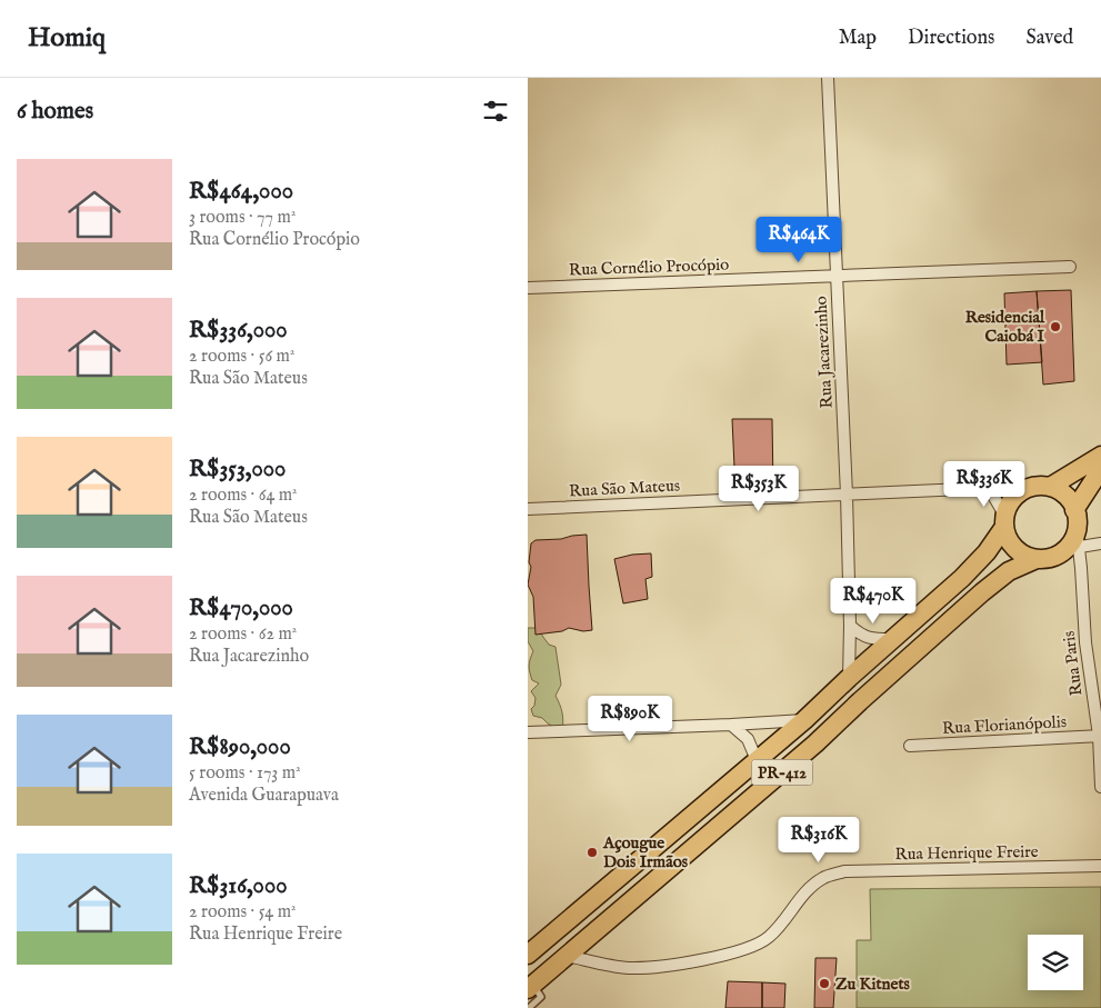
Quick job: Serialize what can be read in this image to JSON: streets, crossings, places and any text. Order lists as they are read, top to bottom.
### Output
{
  "streets": {
    "main road": ["PR-412"],
    "street": [
      "Rua Cornélio Procópio",
      "Rua Jacarezinho",
      "Rua São Mateus",
      "Rua Paris",
      "Rua Florianópolis",
      "Rua Henrique Freire"
    ]
  },
  "crossings": [
    ["Rua Cornélio Procópio", "Rua Jacarezinho"],
    ["Rua Jacarezinho", "Rua São Mateus"],
    ["Rua Jacarezinho", "PR-412"],
    ["Rua São Mateus", "Rua Paris"],
    ["Rua São Mateus", "PR-412"],
    ["Rua Paris", "Rua Florianópolis"],
    ["Rua Paris", "PR-412"],
    ["PR-412", "Rua Henrique Freire"]
  ],
  "places": ["Residencial Caiobá I", "Açougue Dois Irmãos", "Zu Kitnets"],
  "page": {
    "header": "Homiq",
    "nav": ["Map", "Directions", "Saved"],
    "heading": "6 homes",
    "list": [
      {
        "name": "R$464,000",
        "note": "3 rooms · 77 m² · Rua Cornélio Procópio"
      },
      {
        "name": "R$336,000",
        "note": "2 rooms · 56 m² · Rua São Mateus"
      },
      {
        "name": "R$353,000",
        "note": "2 rooms · 64 m² · Rua São Mateus"
      },
      {
        "name": "R$470,000",
        "note": "2 rooms · 62 m² · Rua Jacarezinho"
      },
      {
        "name": "R$890,000",
        "note": "5 rooms · 173 m² · Avenida Guarapuava"
      },
      {
        "name": "R$316,000",
        "note": "2 rooms · 54 m² · Rua Henrique Freire"
      }
    ],
    "price": [
      "R$464K",
      "R$336K",
      "R$353K",
      "R$470K",
      "R$890K",
      "R$316K"
    ]
  }
}
